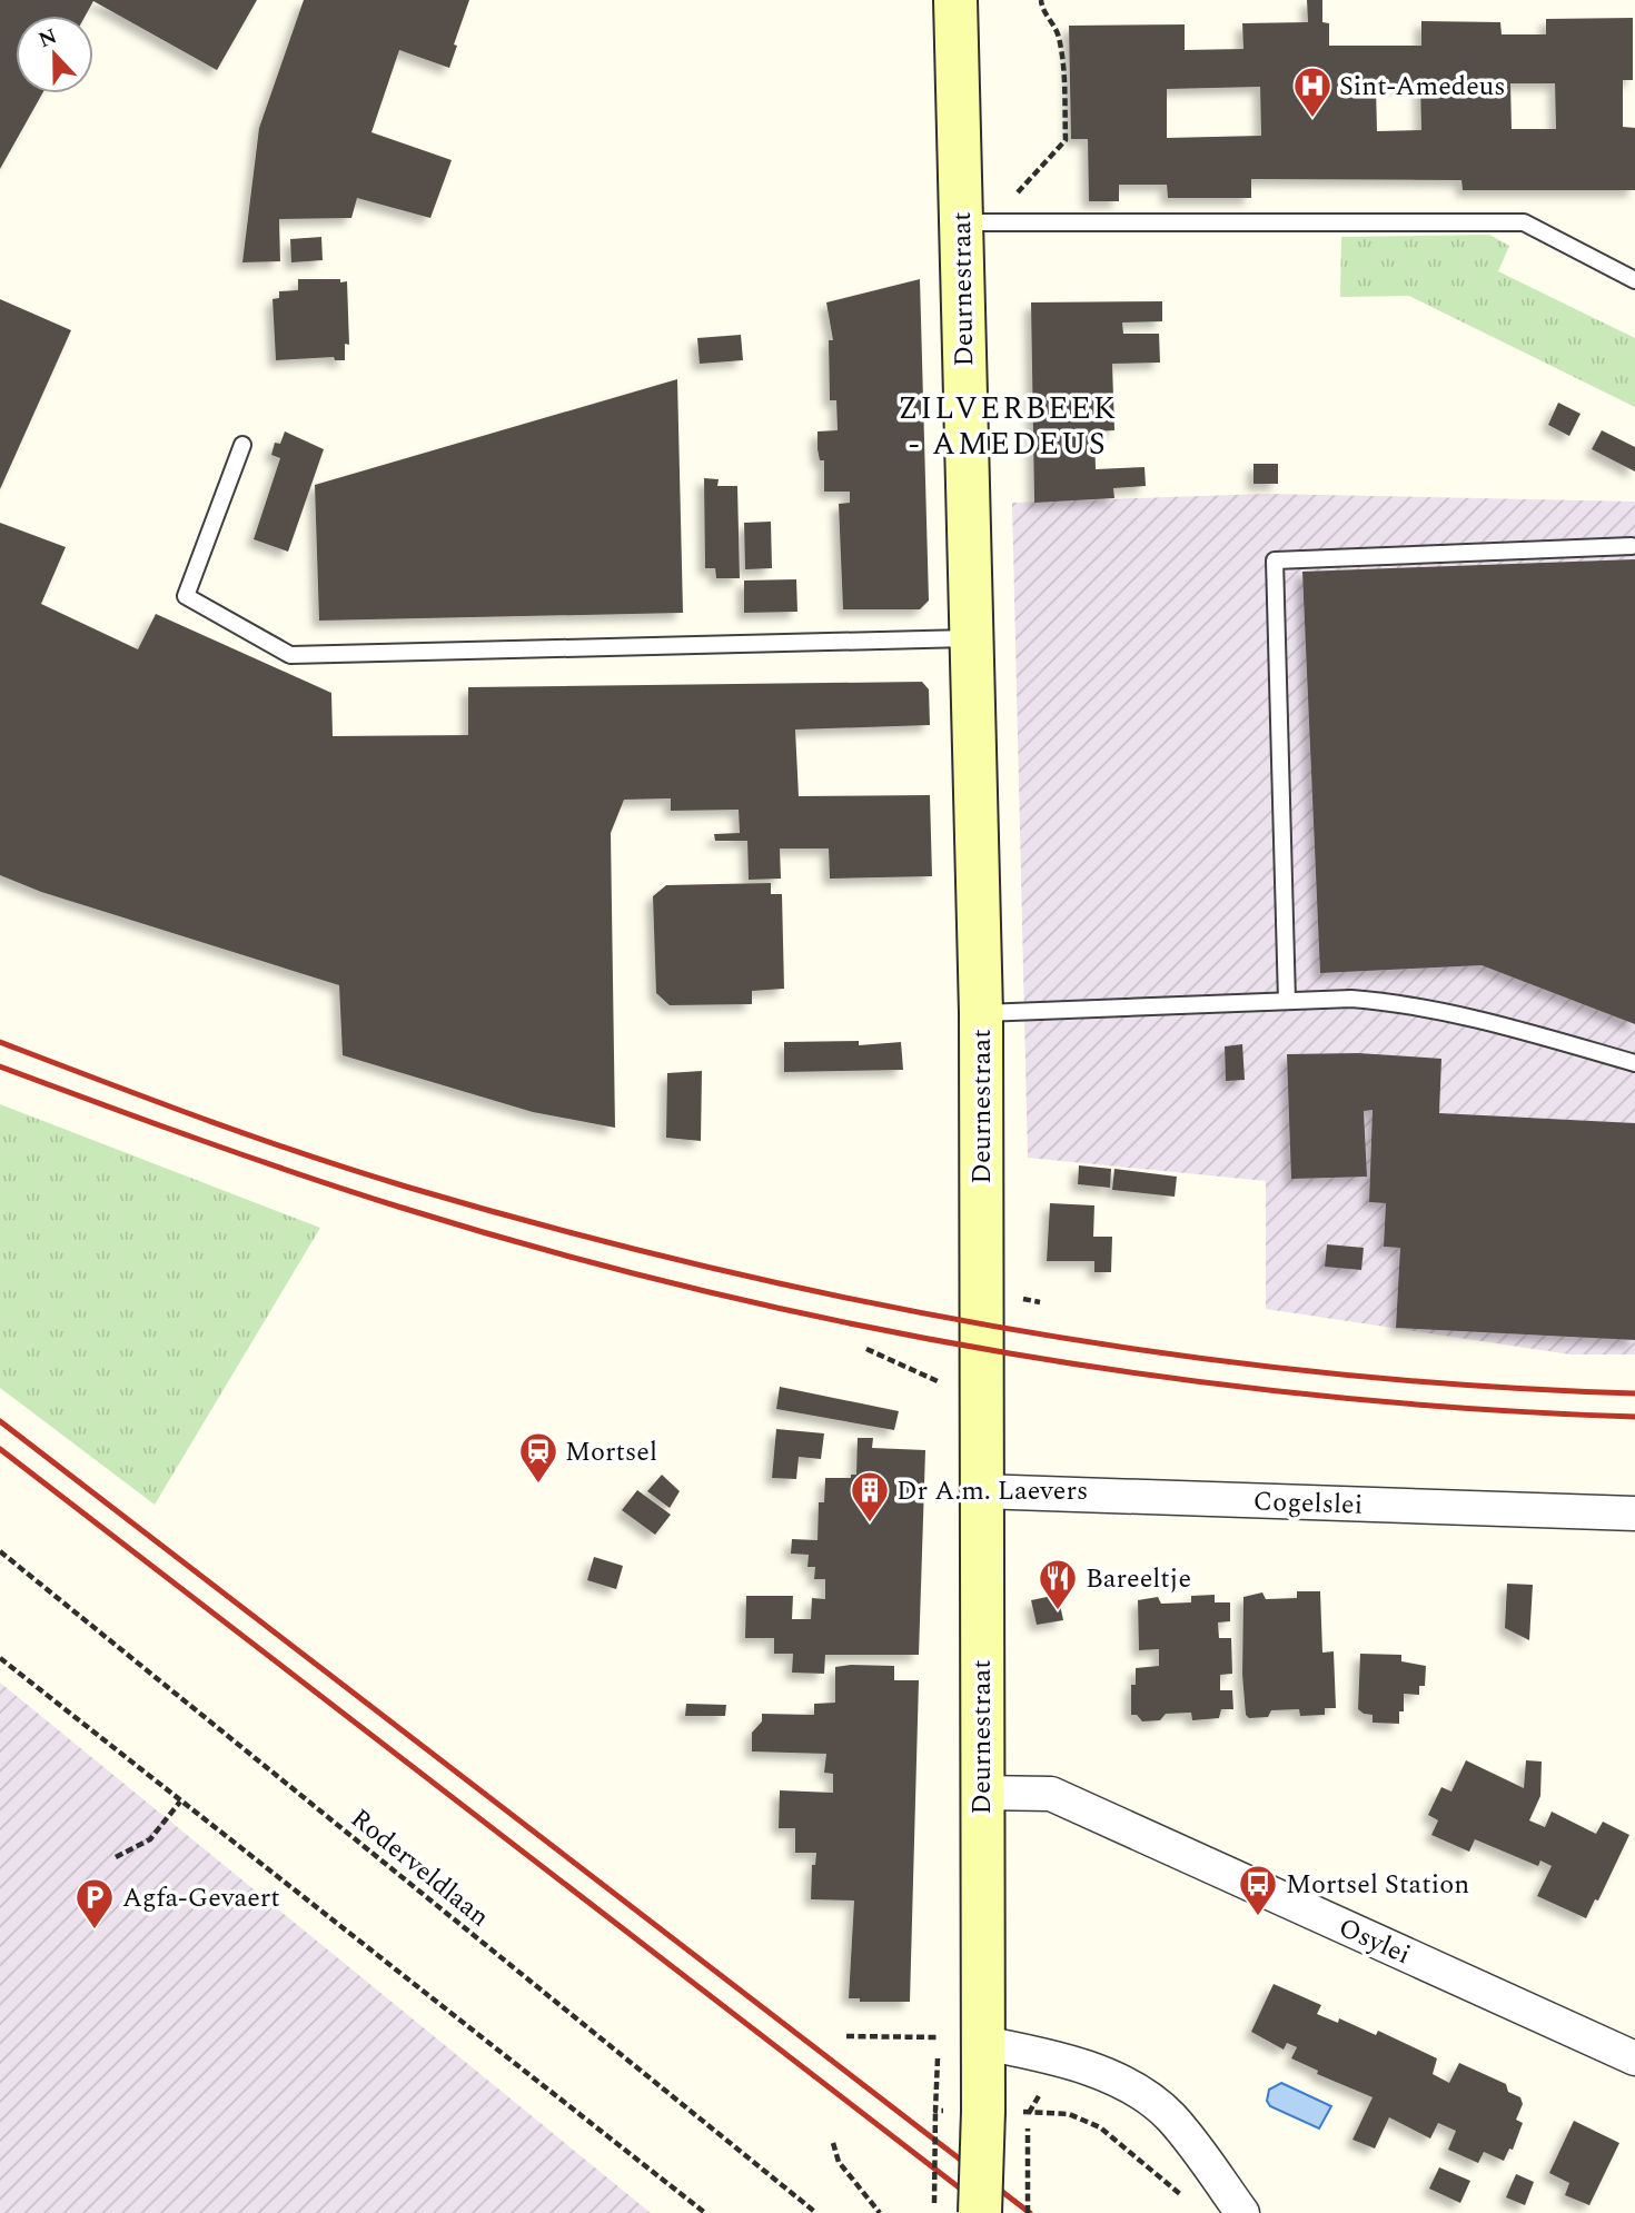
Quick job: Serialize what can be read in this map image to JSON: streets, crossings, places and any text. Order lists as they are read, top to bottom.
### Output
{
  "streets": {
    "street": ["Deurnestraat", "Cogelslei", "Osylei"],
    "path": ["Roderveldlaan"]
  },
  "crossings": [
    ["Deurnestraat", "Cogelslei"],
    ["Deurnestraat", "Osylei"]
  ],
  "districts": ["ZILVERBEEK - AMEDEUS"],
  "places": {
    "hospital": ["Sint-Amedeus"],
    "station": ["Mortsel"],
    "building": ["Dr A.m. Laevers"],
    "restaurant": ["Bareeltje"],
    "bus stop": ["Mortsel Station"],
    "parking": ["Agfa-Gevaert"]
  },
  "north": "top"
}
